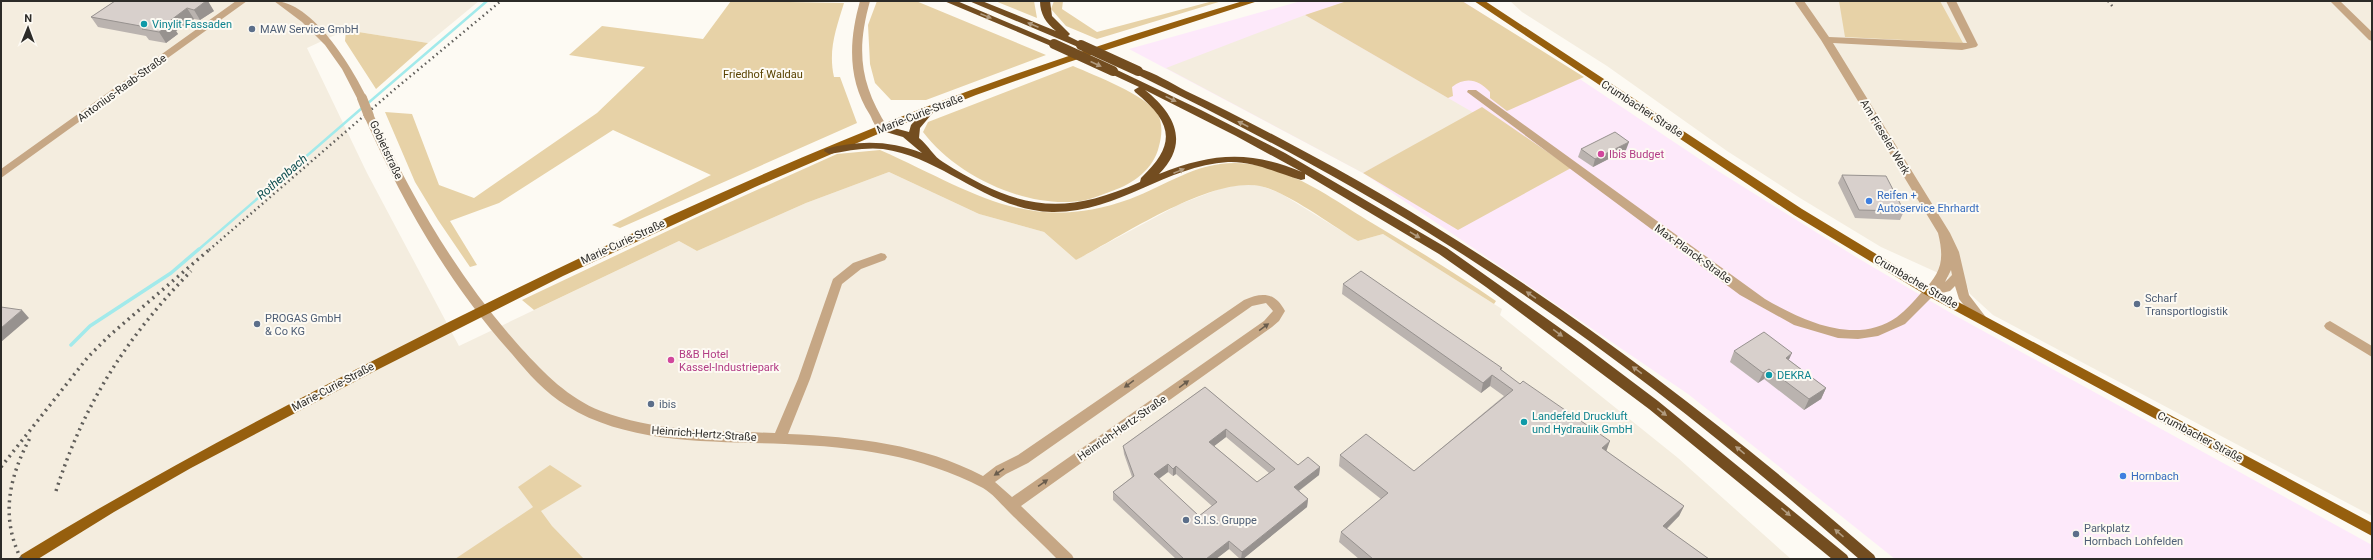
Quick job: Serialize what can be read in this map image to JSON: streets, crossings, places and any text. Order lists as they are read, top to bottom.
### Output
{
  "streets": {
    "main road": ["Crumbacher Straße", "Marie-Curie-Straße"],
    "street": [
      "Antonius-Raab-Straße",
      "Am Fieseler Werk",
      "Gobietstraße",
      "Max-Planck-Straße",
      "Heinrich-Hertz-Straße"
    ]
  },
  "crossings": [
    ["Crumbacher Straße", "Am Fieseler Werk"],
    ["Crumbacher Straße", "Max-Planck-Straße"],
    ["Marie-Curie-Straße", "Gobietstraße"],
    ["Marie-Curie-Straße", "Heinrich-Hertz-Straße"],
    ["Am Fieseler Werk", "Max-Planck-Straße"],
    ["Gobietstraße", "Heinrich-Hertz-Straße"]
  ],
  "water": ["Rothenbach"],
  "parks": ["Friedhof Waldau"],
  "places": [
    "Vinylit Fassaden",
    "MAW Service GmbH",
    "Ibis Budget",
    "Reifen + Autoservice Ehrhardt",
    "Scharf Transportlogistik",
    "PROGAS GmbH & Co KG",
    "B&B Hotel Kassel-Industriepark",
    "DEKRA",
    "ibis",
    "Landefeld Druckluft und Hydraulik GmbH",
    "Hornbach",
    "S.I.S. Gruppe",
    "Parkplatz Hornbach Lohfelden"
  ],
  "north": "top"
}
